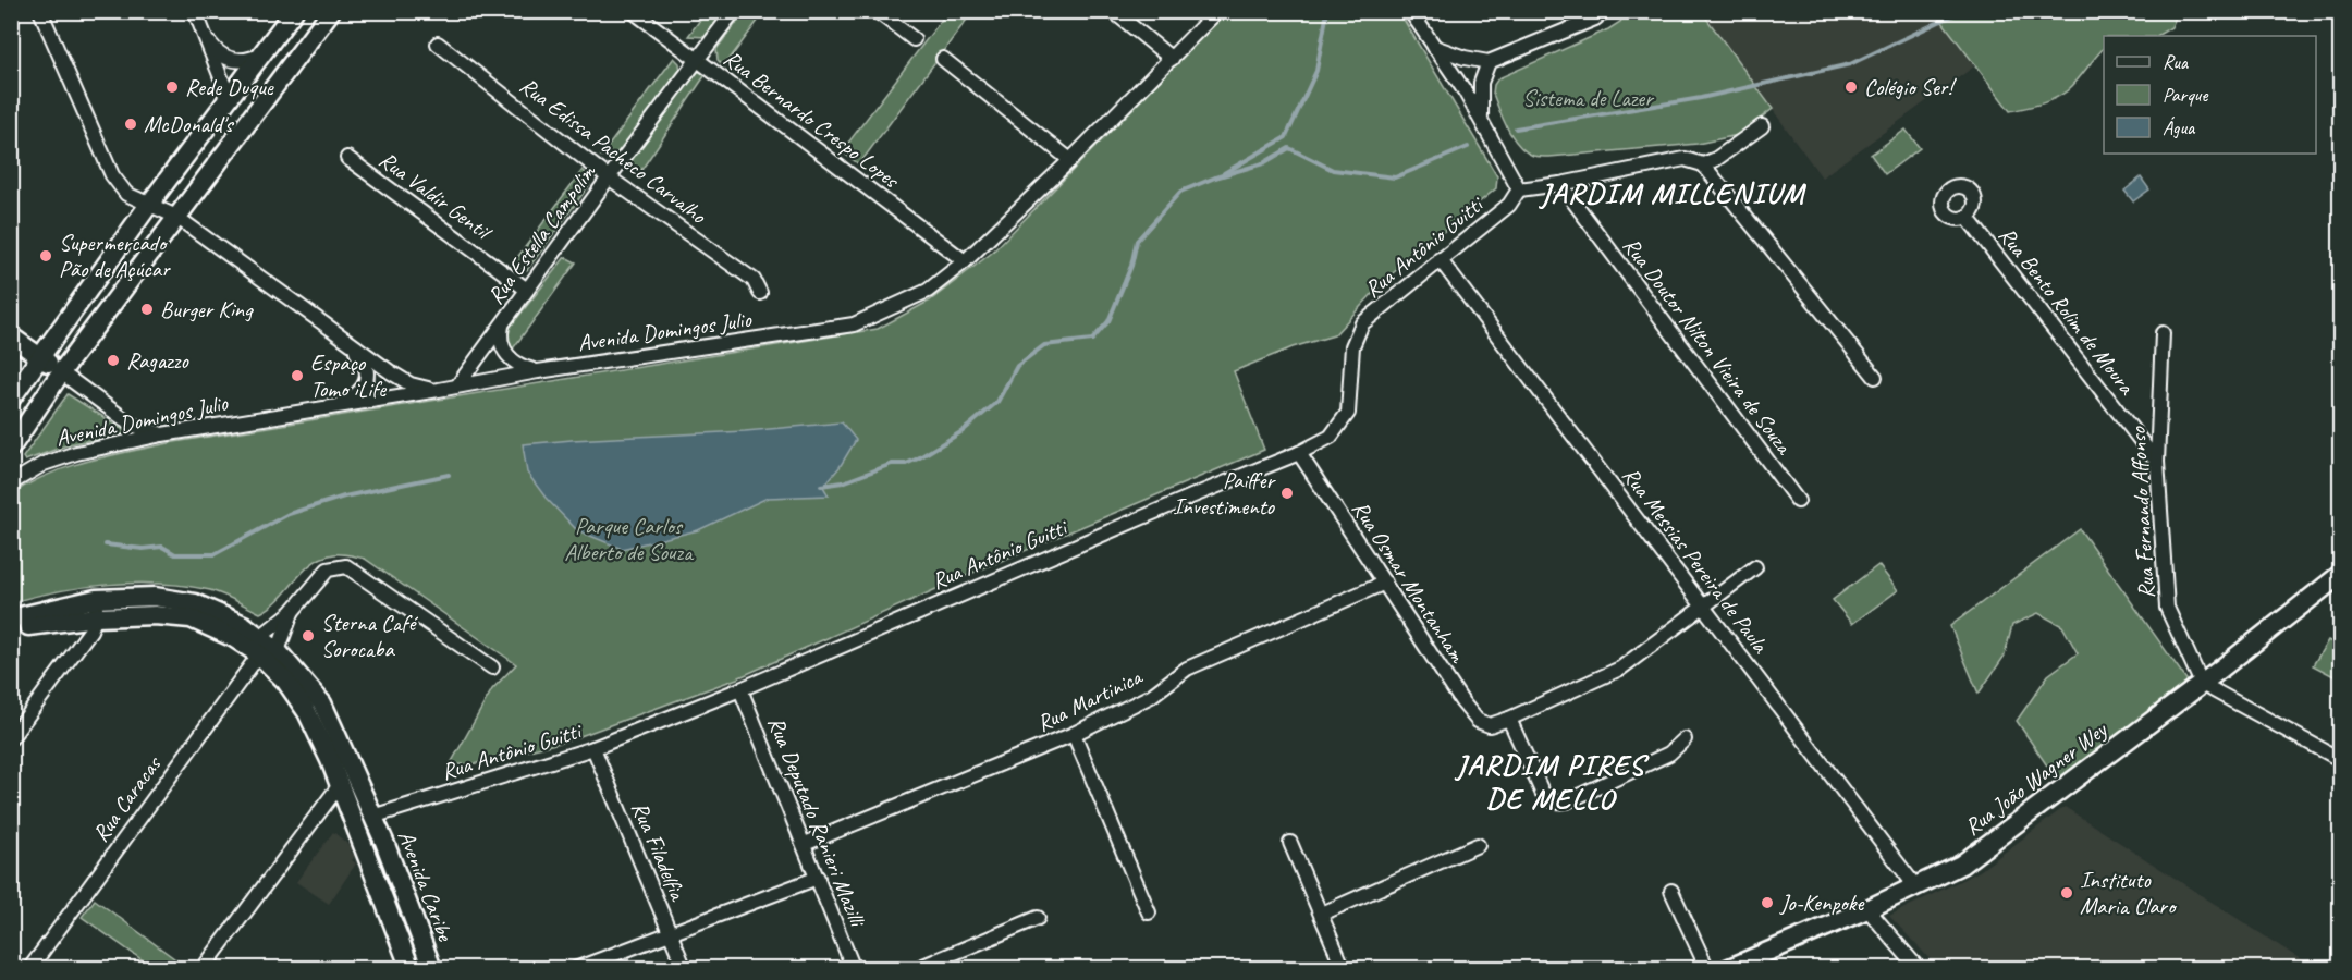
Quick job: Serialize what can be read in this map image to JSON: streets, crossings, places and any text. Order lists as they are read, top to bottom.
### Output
{
  "streets": {
    "main road": ["Rua João Wagner Wey", "Avenida Caribe"],
    "street": [
      "Rua Bernardo Crespo Lopes",
      "Rua Edissa Pacheco Carvalho",
      "Rua Valdir Gentil",
      "Rua Estella Campolim",
      "Rua Antônio Guitti",
      "Rua Bento Rolim de Moura",
      "Avenida Domingos Julio",
      "Rua Doutor Nilton Vieira de Souza",
      "Rua Fernando Affonso",
      "Rua Messias Pereira de Paula",
      "Rua Osmar Montanham",
      "Rua Martinica",
      "Rua Caracas",
      "Rua Deputado Ranieri Mazilli",
      "Rua Filadelfia"
    ]
  },
  "crossings": [
    ["Rua Bernardo Crespo Lopes", "Rua Estella Campolim"],
    ["Rua Bernardo Crespo Lopes", "Avenida Domingos Julio"],
    ["Rua Edissa Pacheco Carvalho", "Rua Estella Campolim"],
    ["Rua Valdir Gentil", "Rua Estella Campolim"],
    ["Rua Estella Campolim", "Avenida Domingos Julio"],
    ["Rua Antônio Guitti", "Rua Messias Pereira de Paula"],
    ["Rua Antônio Guitti", "Rua Osmar Montanham"],
    ["Rua Antônio Guitti", "Rua Deputado Ranieri Mazilli"],
    ["Rua Antônio Guitti", "Rua Filadelfia"],
    ["Rua Antônio Guitti", "Avenida Caribe"],
    ["Rua Bento Rolim de Moura", "Rua Fernando Affonso"],
    ["Rua Fernando Affonso", "Rua João Wagner Wey"],
    ["Rua Messias Pereira de Paula", "Rua João Wagner Wey"],
    ["Rua Osmar Montanham", "Rua Martinica"],
    ["Rua Martinica", "Rua Deputado Ranieri Mazilli"],
    ["Rua Caracas", "Avenida Caribe"]
  ],
  "districts": ["JARDIM MILLENIUM", "JARDIM PIRES DE MELLO"],
  "parks": ["Sistema de Lazer", "Parque Carlos Alberto de Souza"],
  "places": [
    "Rede Duque",
    "Colégio Ser!",
    "McDonald's",
    "Supermercado Pão de Açúcar",
    "Burger King",
    "Ragazzo",
    "Espaço Tomo iLife",
    "Paiffer Investimento",
    "Sterna Café Sorocaba",
    "Instituto Maria Claro",
    "Jo-Kenpoke"
  ],
  "legend": ["Rua", "Parque", "Água"]
}
